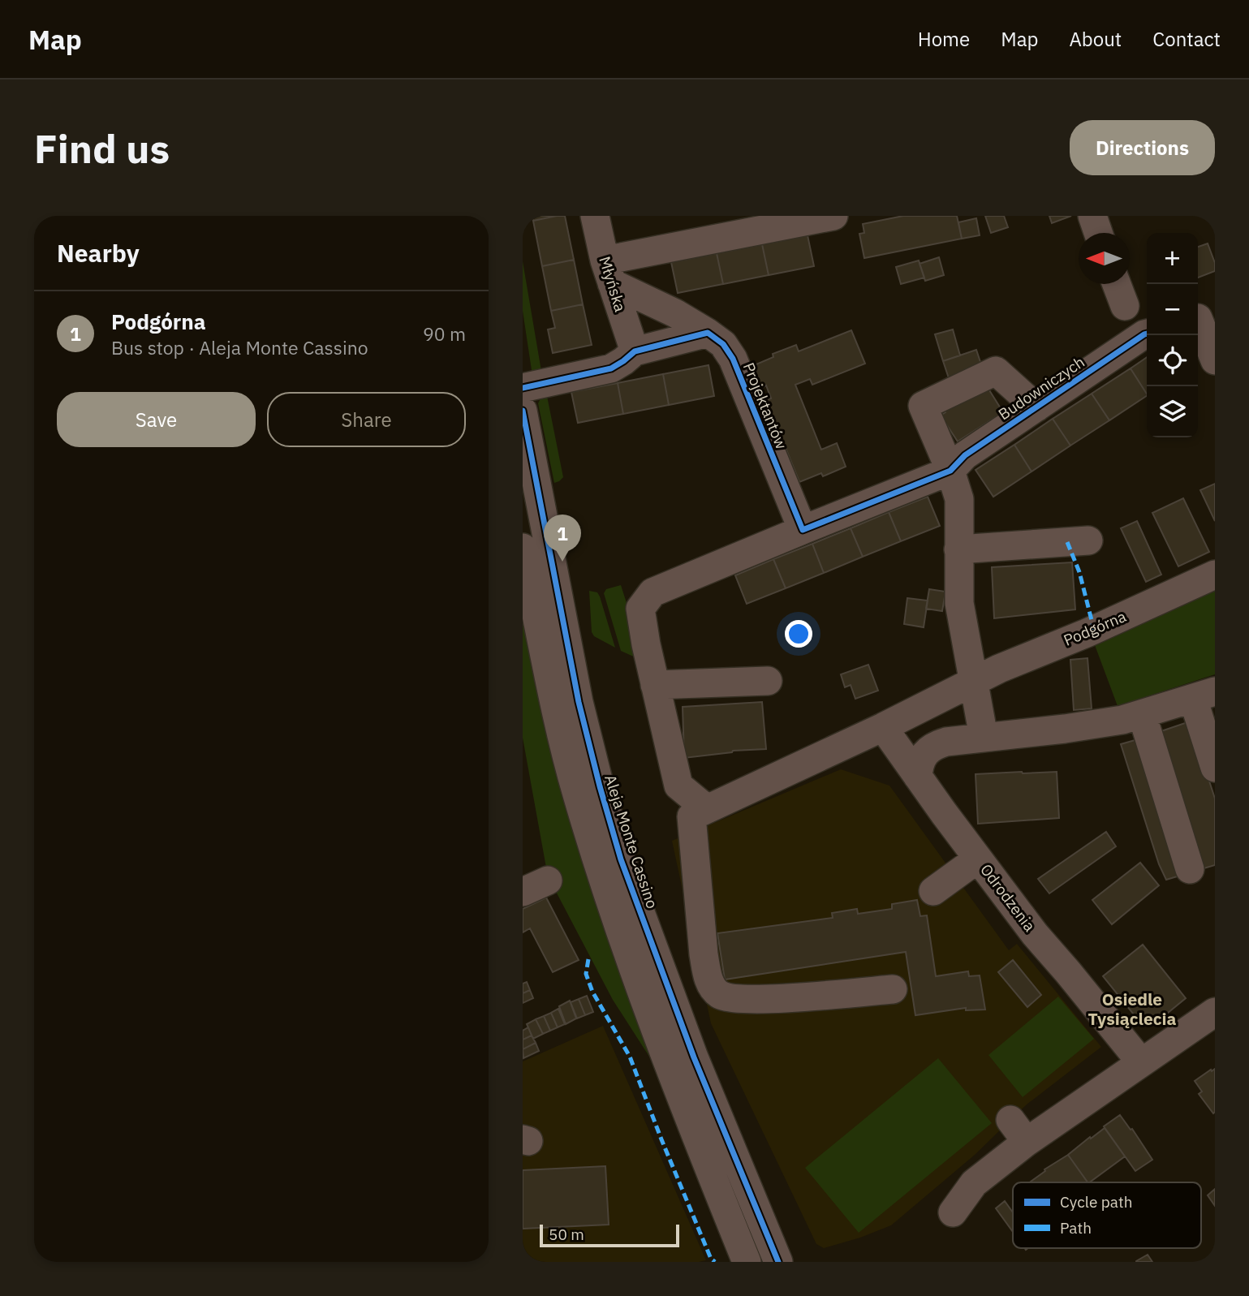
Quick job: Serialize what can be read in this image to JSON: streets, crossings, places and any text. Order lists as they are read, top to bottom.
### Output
{
  "streets": {
    "street": [
      "Młyńska",
      "Budowniczych",
      "Projektantów",
      "Podgórna",
      "Aleja Monte Cassino",
      "Odrodzenia"
    ]
  },
  "crossings": [
    ["Młyńska", "Projektantów"],
    ["Podgórna", "Odrodzenia"]
  ],
  "districts": ["Osiedle Tysiąclecia"],
  "legend": ["Cycle path", "Path"],
  "scale_bar": "50 m",
  "north": "left",
  "page": {
    "header": "Map",
    "nav": [
      "Home",
      "Map",
      "About",
      "Contact"
    ],
    "buttons": [
      "Directions",
      ["Save", "Share"]
    ],
    "title": "Find us",
    "heading": "Nearby",
    "map_buttons": ["+", "−"],
    "list": [
      {
        "mark": "1",
        "name": "Podgórna",
        "note": "Bus stop · Aleja Monte Cassino",
        "value": "90 m"
      }
    ],
    "pins": "1",
    "scale": "50 m"
  }
}
